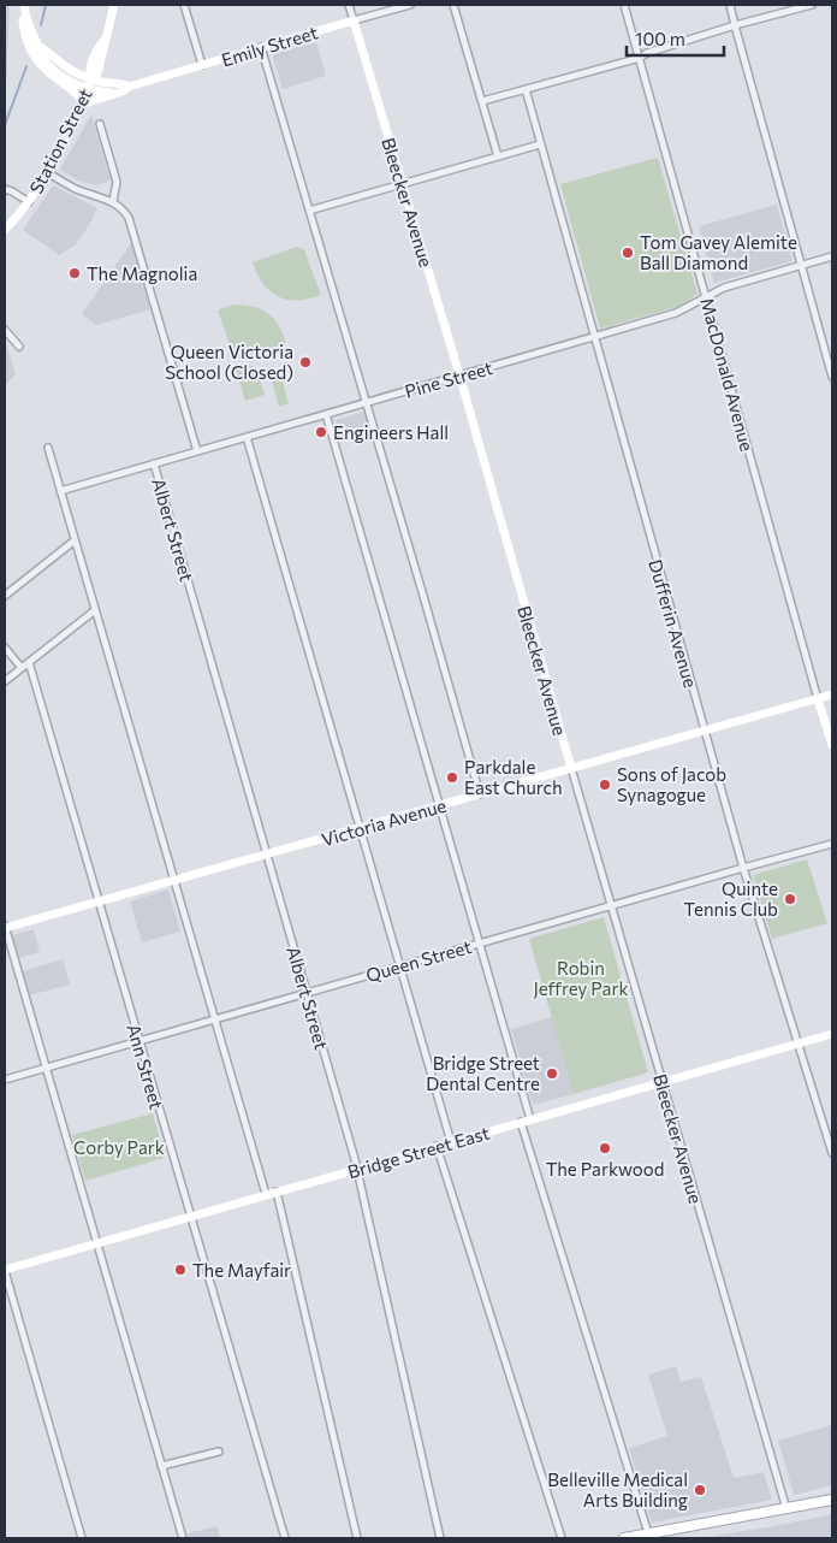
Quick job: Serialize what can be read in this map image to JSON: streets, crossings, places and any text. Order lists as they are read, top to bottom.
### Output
{
  "streets": {
    "street": [
      "Emily Street",
      "Station Street",
      "Bleecker Avenue",
      "MacDonald Avenue",
      "Pine Street",
      "Albert Street",
      "Dufferin Avenue",
      "Victoria Avenue",
      "Queen Street",
      "Ann Street",
      "Bridge Street East"
    ]
  },
  "crossings": [
    ["Emily Street", "Station Street"],
    ["Emily Street", "Bleecker Avenue"],
    ["Bleecker Avenue", "Pine Street"],
    ["Bleecker Avenue", "Victoria Avenue"],
    ["Bleecker Avenue", "Queen Street"],
    ["Bleecker Avenue", "Bridge Street East"],
    ["MacDonald Avenue", "Pine Street"],
    ["MacDonald Avenue", "Victoria Avenue"],
    ["Pine Street", "Albert Street"],
    ["Pine Street", "Dufferin Avenue"],
    ["Albert Street", "Victoria Avenue"],
    ["Albert Street", "Queen Street"],
    ["Albert Street", "Bridge Street East"],
    ["Dufferin Avenue", "Victoria Avenue"],
    ["Dufferin Avenue", "Queen Street"],
    ["Dufferin Avenue", "Bridge Street East"],
    ["Victoria Avenue", "Ann Street"],
    ["Queen Street", "Ann Street"],
    ["Ann Street", "Bridge Street East"]
  ],
  "parks": ["Robin Jeffrey Park", "Corby Park"],
  "places": [
    "Tom Gavey Alemite Ball Diamond",
    "The Magnolia",
    "Queen Victoria School (Closed)",
    "Engineers Hall",
    "Parkdale East Church",
    "Sons of Jacob Synagogue",
    "Quinte Tennis Club",
    "Bridge Street Dental Centre",
    "The Parkwood",
    "The Mayfair",
    "Belleville Medical Arts Building"
  ],
  "scale_bar": "100 m"
}
